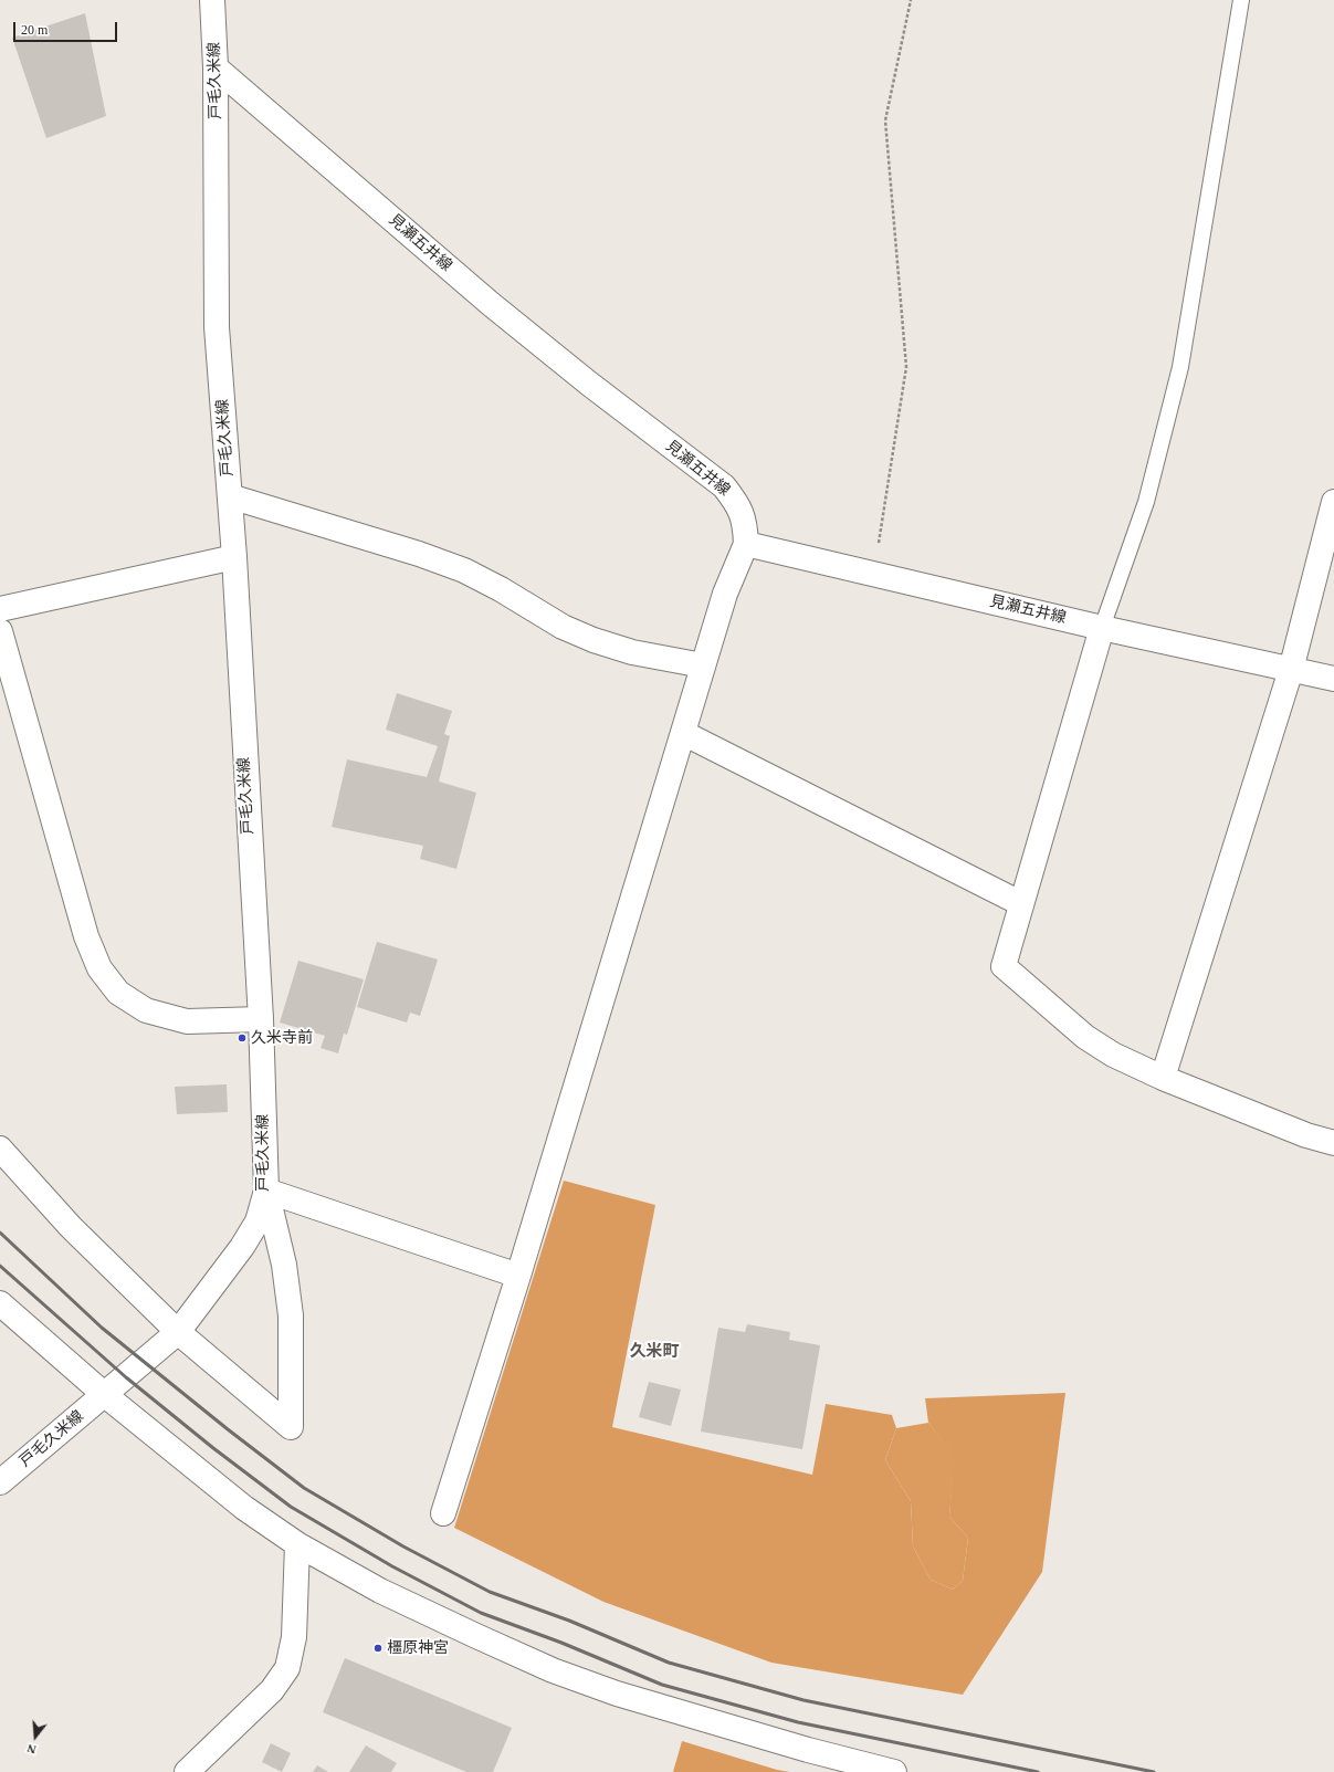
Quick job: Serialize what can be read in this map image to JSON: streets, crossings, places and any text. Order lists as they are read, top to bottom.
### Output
{
  "streets": {
    "street": ["戸毛久米線", "見瀬五井線"]
  },
  "crossings": [
    ["戸毛久米線", "見瀬五井線"]
  ],
  "districts": ["久米町"],
  "places": ["久米寺前", "橿原神宮"],
  "scale_bar": "20 m",
  "north": "bottom"
}
